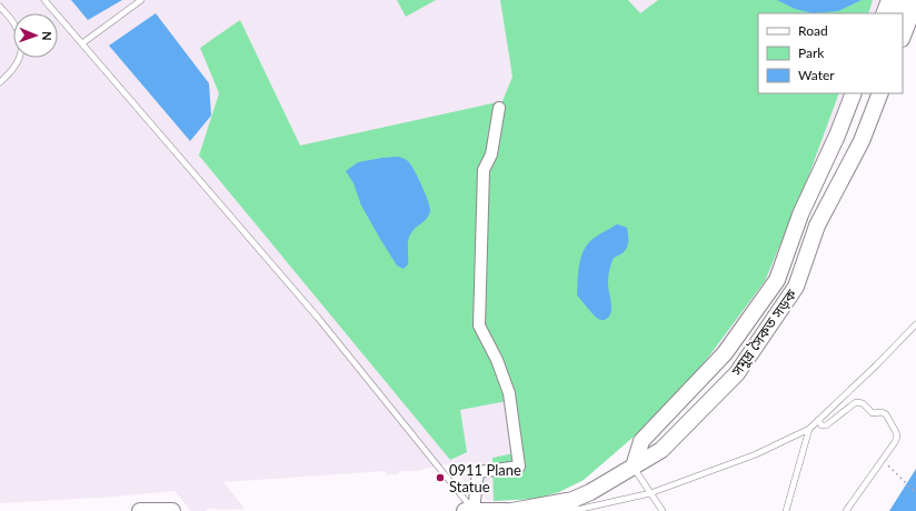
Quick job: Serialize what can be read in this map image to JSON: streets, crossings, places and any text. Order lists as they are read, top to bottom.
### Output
{
  "streets": {
    "main road": ["সমুদ্র সৈকত সড়ক"]
  },
  "places": ["0911 Plane Statue"],
  "legend": ["Road", "Park", "Water"],
  "north": "right"
}
